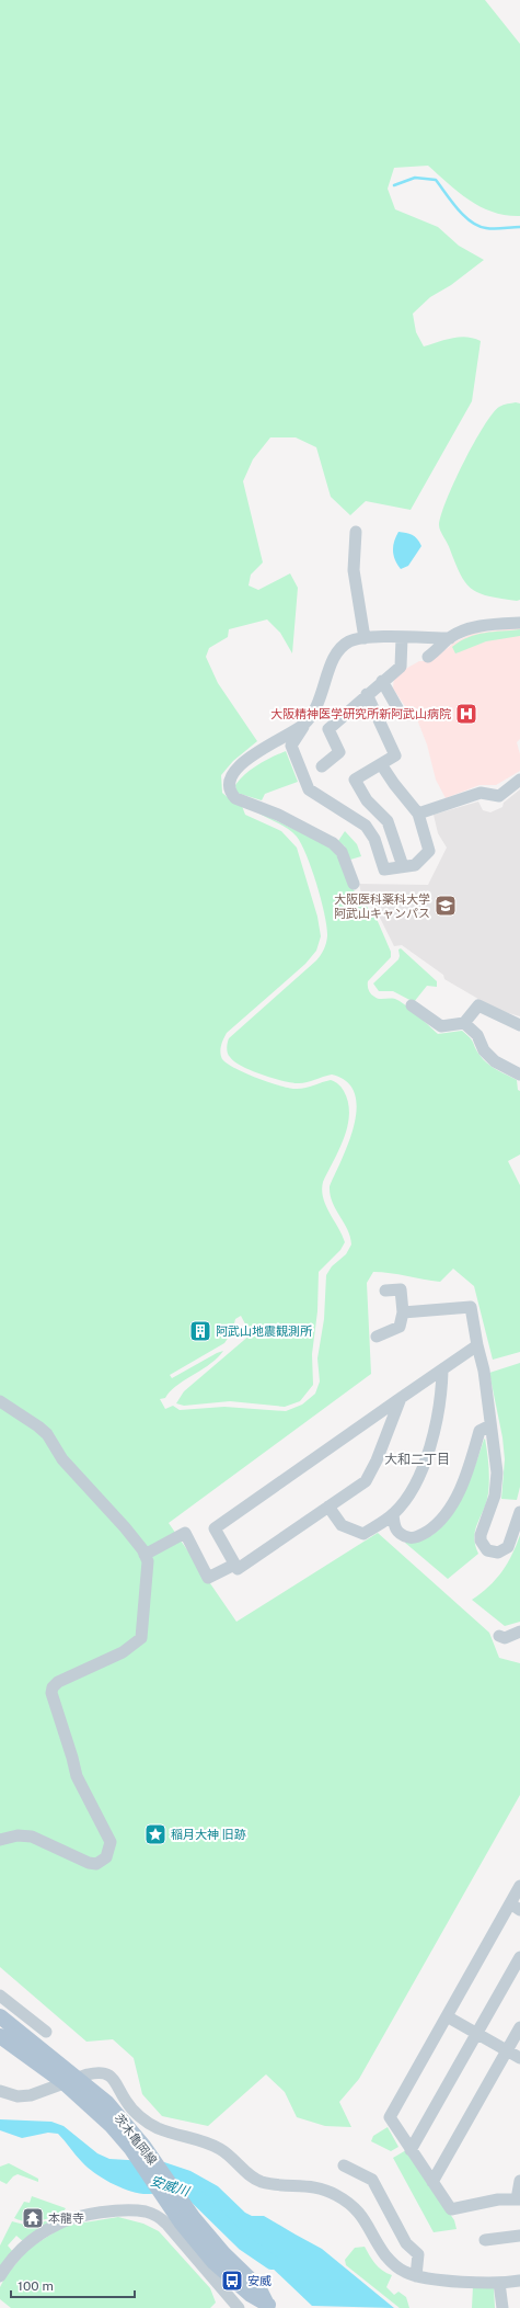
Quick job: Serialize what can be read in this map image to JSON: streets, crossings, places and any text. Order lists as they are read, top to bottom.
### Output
{
  "streets": {
    "main road": ["茨木亀岡線"]
  },
  "districts": ["大和二丁目"],
  "water": ["安威川"],
  "places": {
    "hospital": ["大阪精神医学研究所新阿武山病院"],
    "school or university": ["大阪医科薬科大学 阿武山キャンパス"],
    "building": ["阿武山地震観測所"],
    "place": ["稲月大神 旧跡"],
    "temple": ["本龍寺"],
    "bus stop": ["安威"]
  },
  "scale_bar": "100 m"
}
